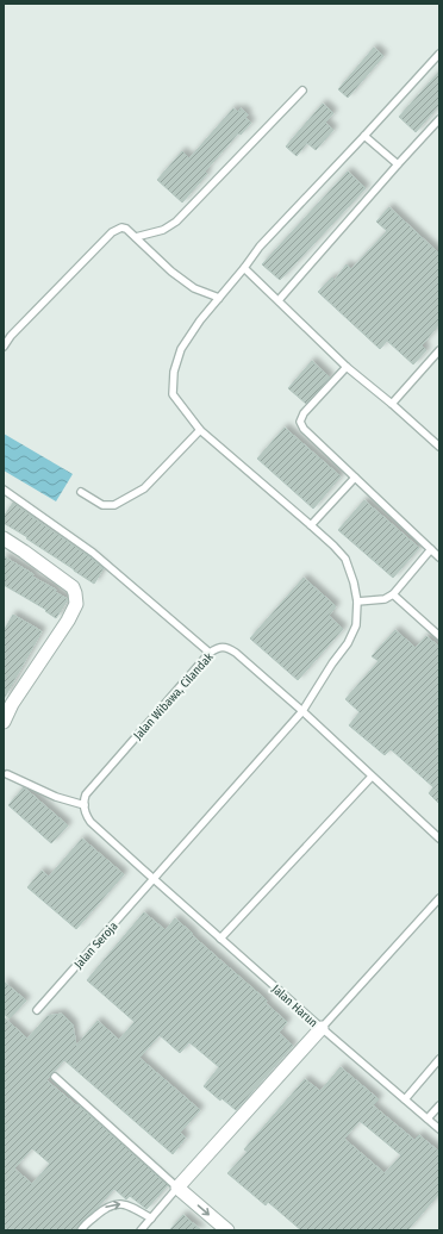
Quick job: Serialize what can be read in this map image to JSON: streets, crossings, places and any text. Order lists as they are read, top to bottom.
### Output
{
  "streets": {
    "lane": ["Jalan Wibawa, Cilandak", "Jalan Seroja", "Jalan Harun"]
  },
  "crossings": [
    ["Jalan Wibawa, Cilandak", "Jalan Seroja"],
    ["Jalan Seroja", "Jalan Harun"]
  ]
}
